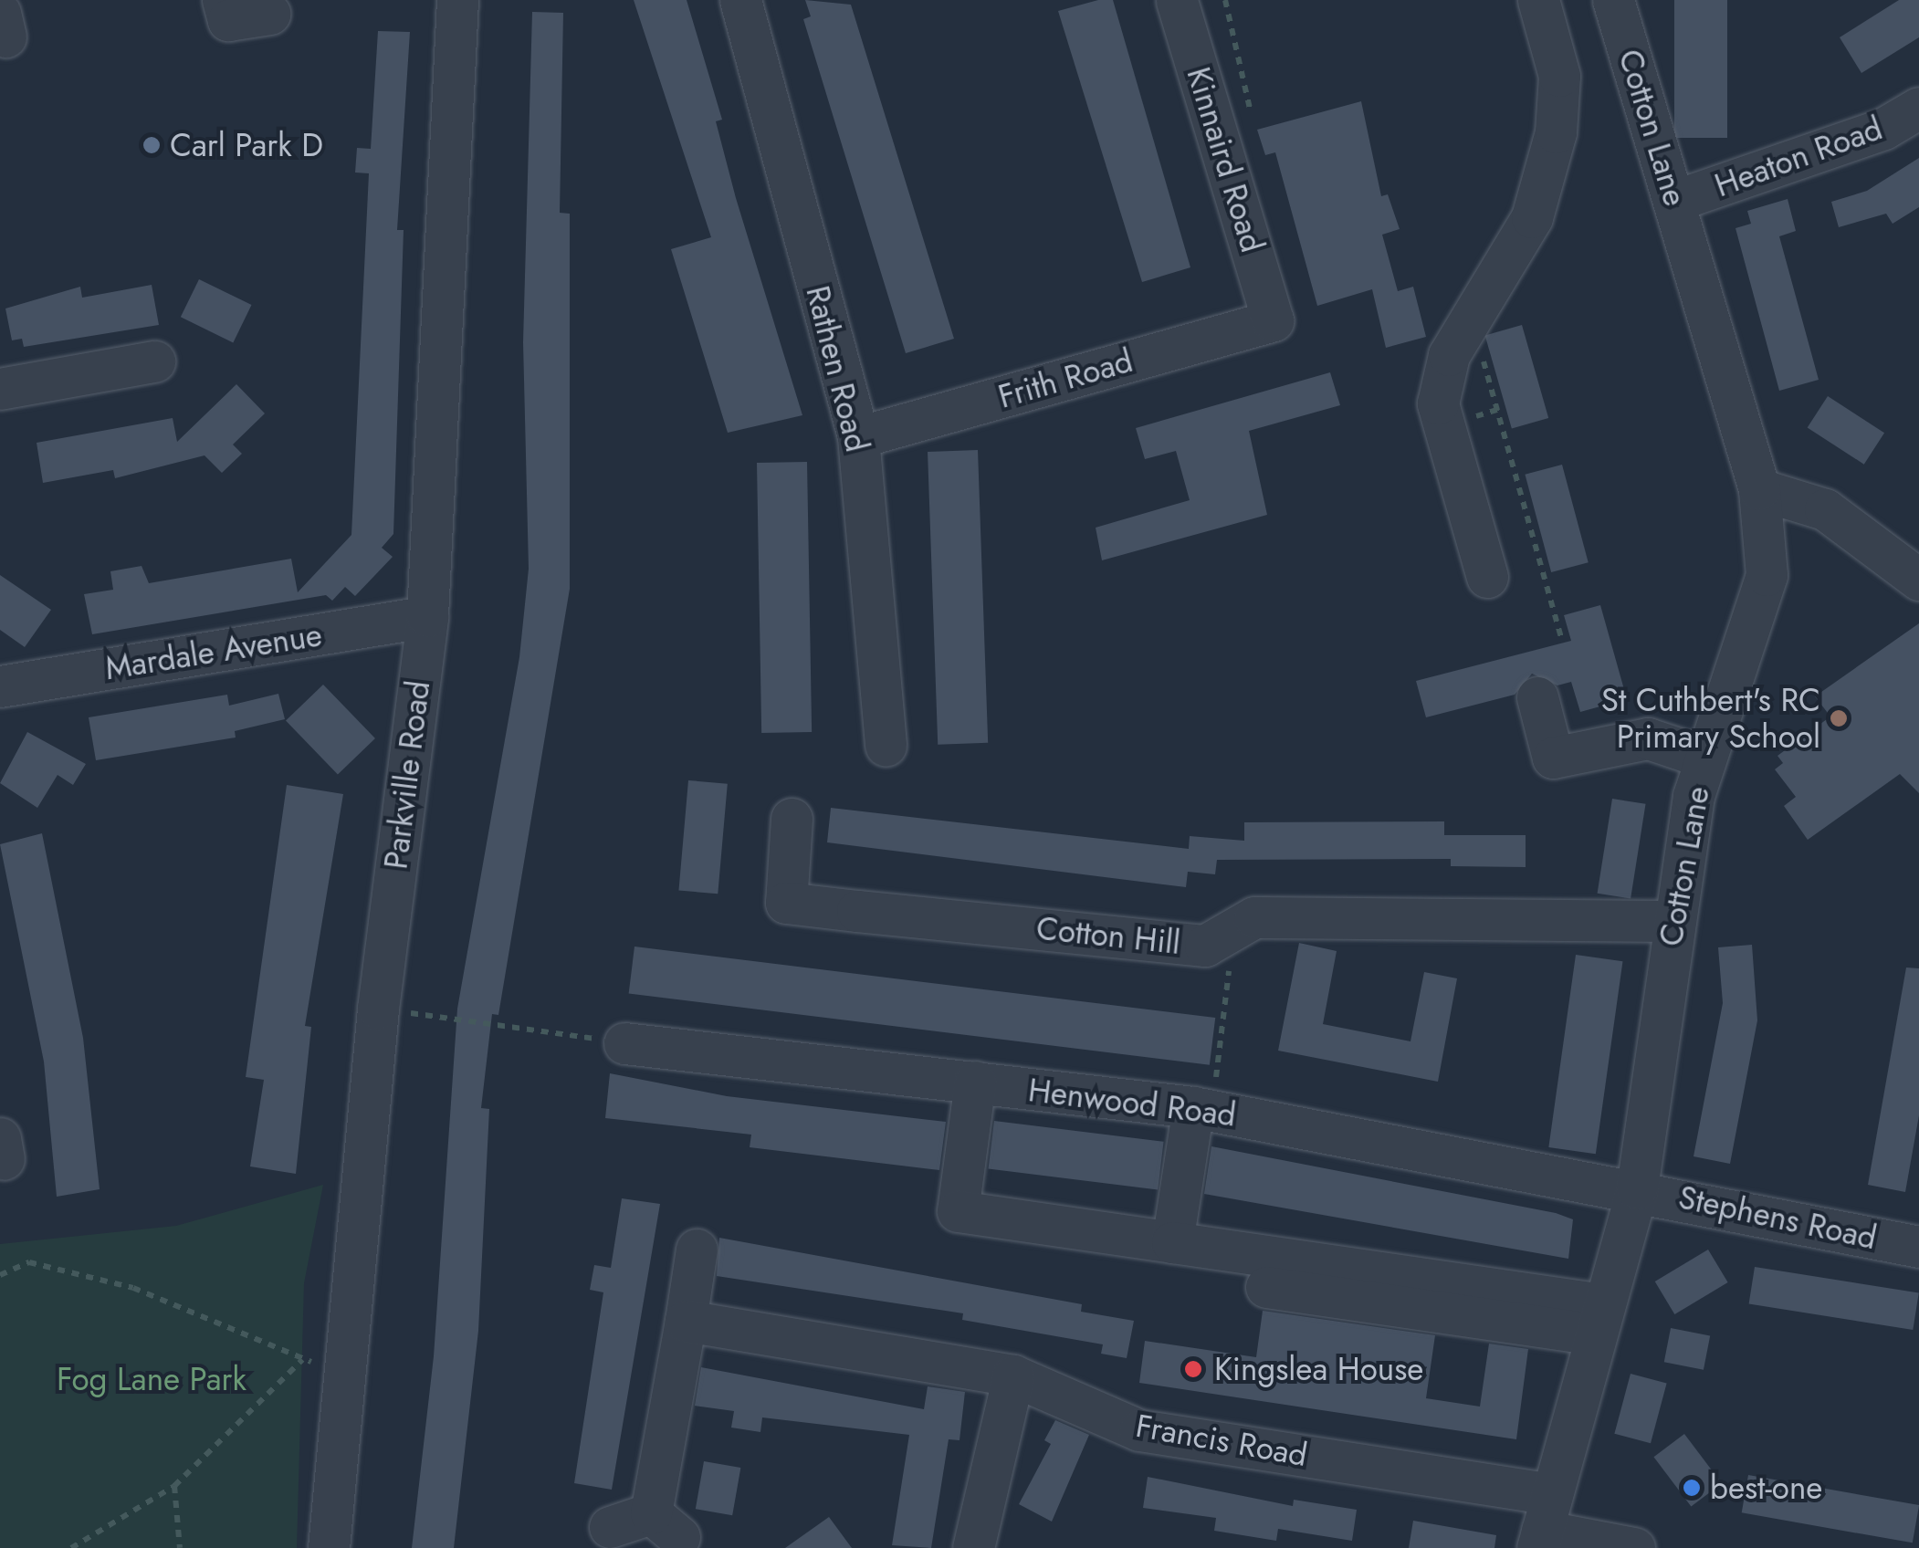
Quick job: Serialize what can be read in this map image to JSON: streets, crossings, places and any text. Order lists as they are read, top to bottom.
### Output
{
  "streets": {
    "street": [
      "Cotton Lane",
      "Heaton Road",
      "Kinnaird Road",
      "Rathen Road",
      "Frith Road",
      "Mardale Avenue",
      "Parkville Road",
      "Cotton Hill",
      "Henwood Road",
      "Stephens Road",
      "Francis Road"
    ]
  },
  "crossings": [
    ["Cotton Lane", "Heaton Road"],
    ["Cotton Lane", "Cotton Hill"],
    ["Cotton Lane", "Henwood Road"],
    ["Cotton Lane", "Stephens Road"],
    ["Cotton Lane", "Francis Road"],
    ["Kinnaird Road", "Frith Road"],
    ["Rathen Road", "Frith Road"],
    ["Mardale Avenue", "Parkville Road"],
    ["Henwood Road", "Stephens Road"]
  ],
  "parks": ["Fog Lane Park"],
  "places": [
    "Carl Park D",
    "St Cuthbert's RC Primary School",
    "Kingslea House",
    "best-one"
  ]
}
